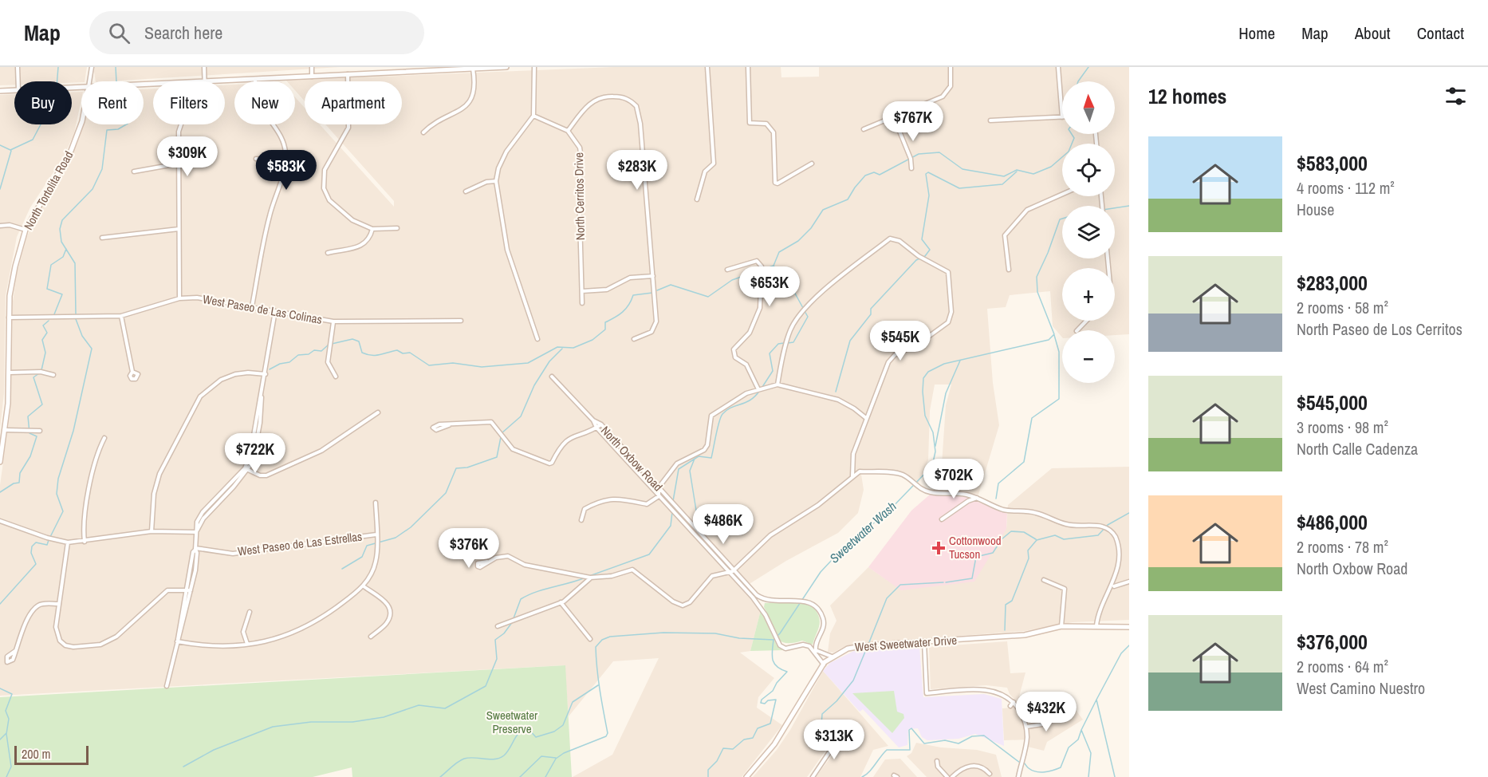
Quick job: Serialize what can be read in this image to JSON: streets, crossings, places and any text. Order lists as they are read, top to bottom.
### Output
{
  "streets": {
    "street": [
      "North Tortolita Road",
      "North Cerritos Drive",
      "West Paseo de Las Colinas",
      "North Oxbow Road",
      "West Paseo de Las Estrellas",
      "West Sweetwater Drive"
    ]
  },
  "crossings": [
    ["North Tortolita Road", "West Paseo de Las Colinas"],
    ["North Oxbow Road", "West Sweetwater Drive"]
  ],
  "water": ["Sweetwater Wash"],
  "parks": ["Sweetwater Preserve"],
  "places": {
    "health": ["Cottonwood Tucson"]
  },
  "scale_bar": "200 m",
  "north": "top",
  "page": {
    "header": "Map",
    "search": "Search here",
    "nav": [
      "Home",
      "Map",
      "About",
      "Contact"
    ],
    "heading": "12 homes",
    "map_buttons": ["+", "−"],
    "chip": [
      "Buy",
      "Rent",
      "Filters",
      "New",
      "Apartment"
    ],
    "price": [
      "$767K",
      "$309K",
      "$583K",
      "$283K",
      "$653K",
      "$545K",
      "$722K",
      "$702K",
      "$486K",
      "$376K",
      "$432K",
      "$313K"
    ],
    "list": [
      {
        "name": "$583,000",
        "note": "4 rooms · 112 m² · House"
      },
      {
        "name": "$283,000",
        "note": "2 rooms · 58 m² · North Paseo de Los Cerritos"
      },
      {
        "name": "$545,000",
        "note": "3 rooms · 98 m² · North Calle Cadenza"
      },
      {
        "name": "$486,000",
        "note": "2 rooms · 78 m² · North Oxbow Road"
      },
      {
        "name": "$376,000",
        "note": "2 rooms · 64 m² · West Camino Nuestro"
      }
    ],
    "scale": "200 m"
  }
}
